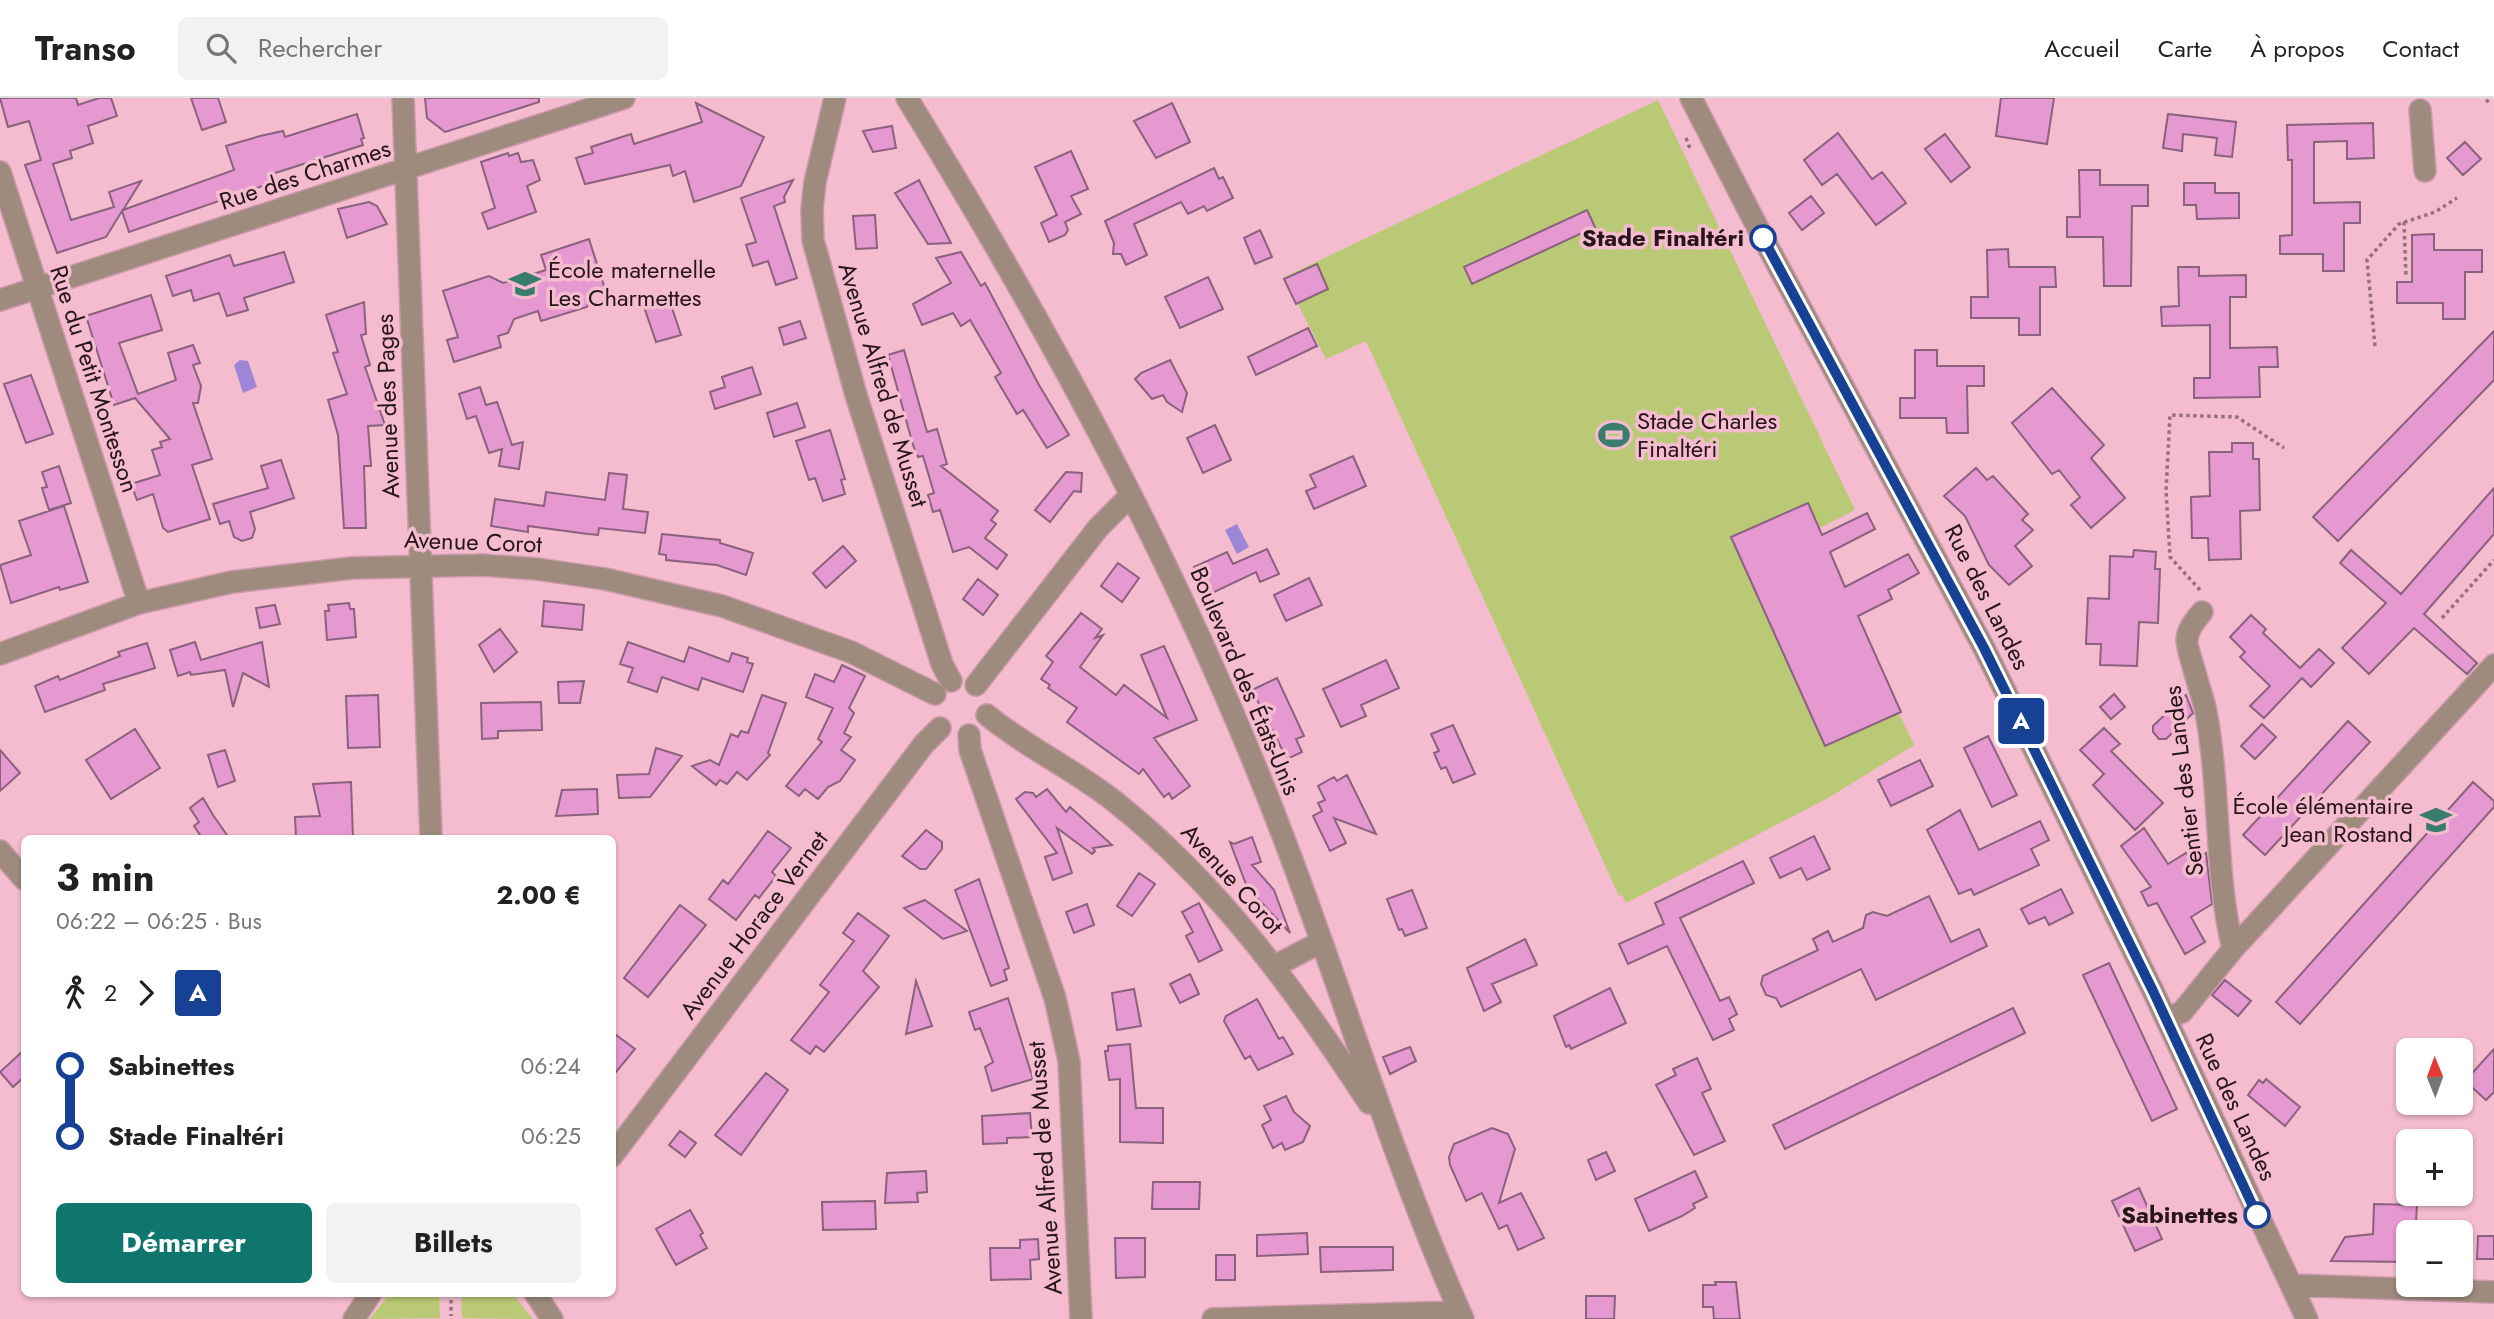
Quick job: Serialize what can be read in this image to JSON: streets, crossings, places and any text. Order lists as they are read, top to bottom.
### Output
{
  "streets": {
    "street": [
      "Rue des Charmes",
      "Rue du Petit Montesson",
      "Avenue Alfred de Musset",
      "Avenue des Pages",
      "Avenue Corot",
      "Rue des Landes",
      "Boulevard des États-Unis",
      "Sentier des Landes",
      "Avenue Horace Vernet"
    ]
  },
  "crossings": [
    ["Rue des Charmes", "Rue du Petit Montesson"],
    ["Rue des Charmes", "Avenue des Pages"],
    ["Rue du Petit Montesson", "Avenue Corot"],
    ["Avenue Alfred de Musset", "Avenue Corot"],
    ["Avenue Alfred de Musset", "Avenue Horace Vernet"],
    ["Avenue des Pages", "Avenue Corot"],
    ["Avenue Corot", "Boulevard des États-Unis"],
    ["Avenue Corot", "Avenue Horace Vernet"]
  ],
  "places": {
    "other": ["Stade Finaltéri", "Sabinettes"],
    "school or university": ["École maternelle Les Charmettes", "École élémentaire Jean Rostand"],
    "sports": ["Stade Charles Finaltéri"]
  },
  "lines": ["bus line A"],
  "north": "top",
  "page": {
    "header": "Transo",
    "search": "Rechercher",
    "nav": [
      "Accueil",
      "Carte",
      "À propos",
      "Contact"
    ],
    "on_map": "A",
    "heading": ["3 min", "06:22 – 06:25 · Bus", "2.00 €"],
    "legs": ["2", "A"],
    "list": [
      {
        "name": "Sabinettes",
        "value": "06:24"
      },
      {
        "name": "Stade Finaltéri",
        "value": "06:25"
      }
    ],
    "map_buttons": ["+", "−"],
    "buttons": ["Démarrer", "Billets"]
  }
}
